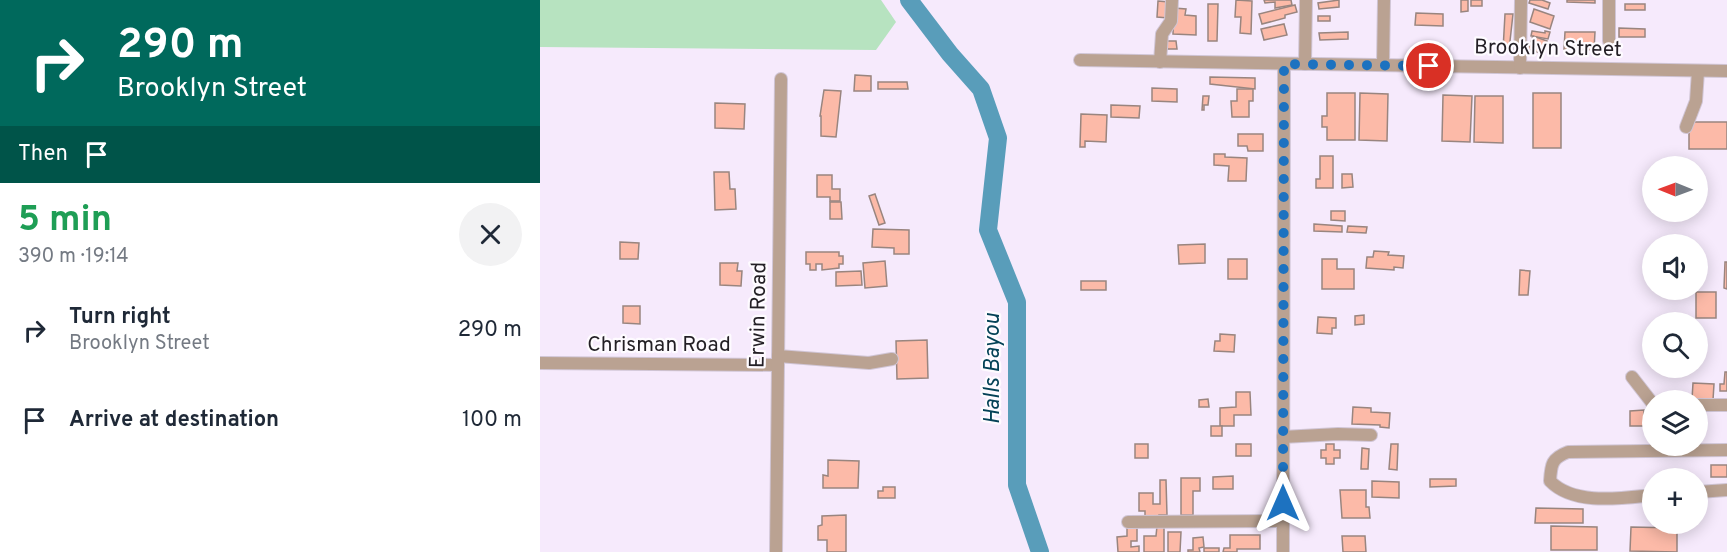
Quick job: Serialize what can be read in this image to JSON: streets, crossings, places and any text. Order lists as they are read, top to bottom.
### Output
{
  "streets": {
    "street": ["Brooklyn Street", "Erwin Road", "Chrisman Road"]
  },
  "crossings": [
    ["Erwin Road", "Chrisman Road"]
  ],
  "water": ["Halls Bayou"],
  "north": "left",
  "page": {
    "turn": ["290 m", "Brooklyn Street"],
    "then": "Then",
    "map_buttons": "+",
    "heading": ["5 min", "390 m · 19:14"],
    "list": [
      {
        "name": "Turn right",
        "note": "Brooklyn Street",
        "value": "290 m"
      },
      {
        "name": "Arrive at destination",
        "value": "100 m"
      }
    ]
  }
}
